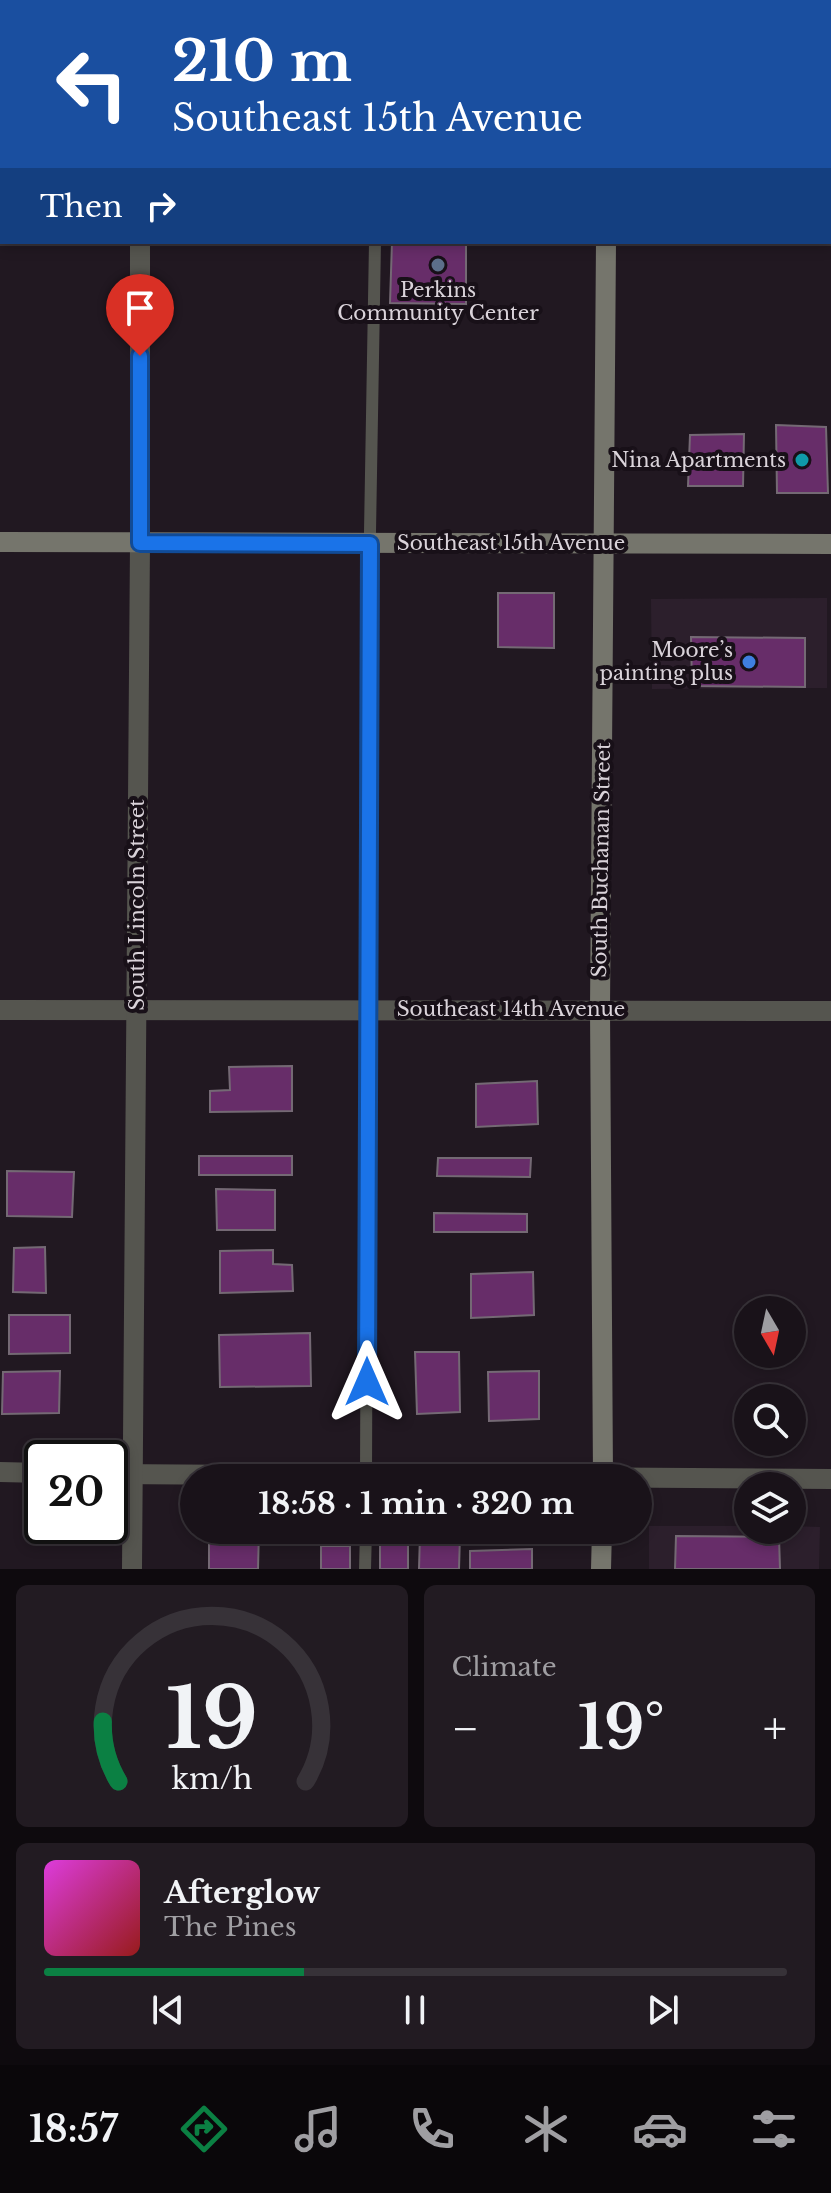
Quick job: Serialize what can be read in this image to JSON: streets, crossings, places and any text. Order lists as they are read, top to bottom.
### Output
{
  "streets": {
    "main road": ["Southeast 15th Avenue", "South Buchanan Street"],
    "street": ["South Lincoln Street", "Southeast 14th Avenue"]
  },
  "crossings": [
    ["Southeast 15th Avenue", "South Buchanan Street"],
    ["Southeast 15th Avenue", "South Lincoln Street"],
    ["South Buchanan Street", "Southeast 14th Avenue"],
    ["South Lincoln Street", "Southeast 14th Avenue"]
  ],
  "places": ["Perkins Community Center", "Nina Apartments", "Moore’s painting plus"],
  "north": "bottom",
  "page": {
    "turn": ["210 m", "Southeast 15th Avenue"],
    "then": "Then",
    "limit": "20",
    "trip": "18:58 · 1 min · 320 m",
    "tile": "Climate",
    "heat": ["−", "19°", "+"],
    "song": ["Afterglow", "The Pines"],
    "tabs": "18:57",
    "gauge": ["19", "km/h"]
  }
}
